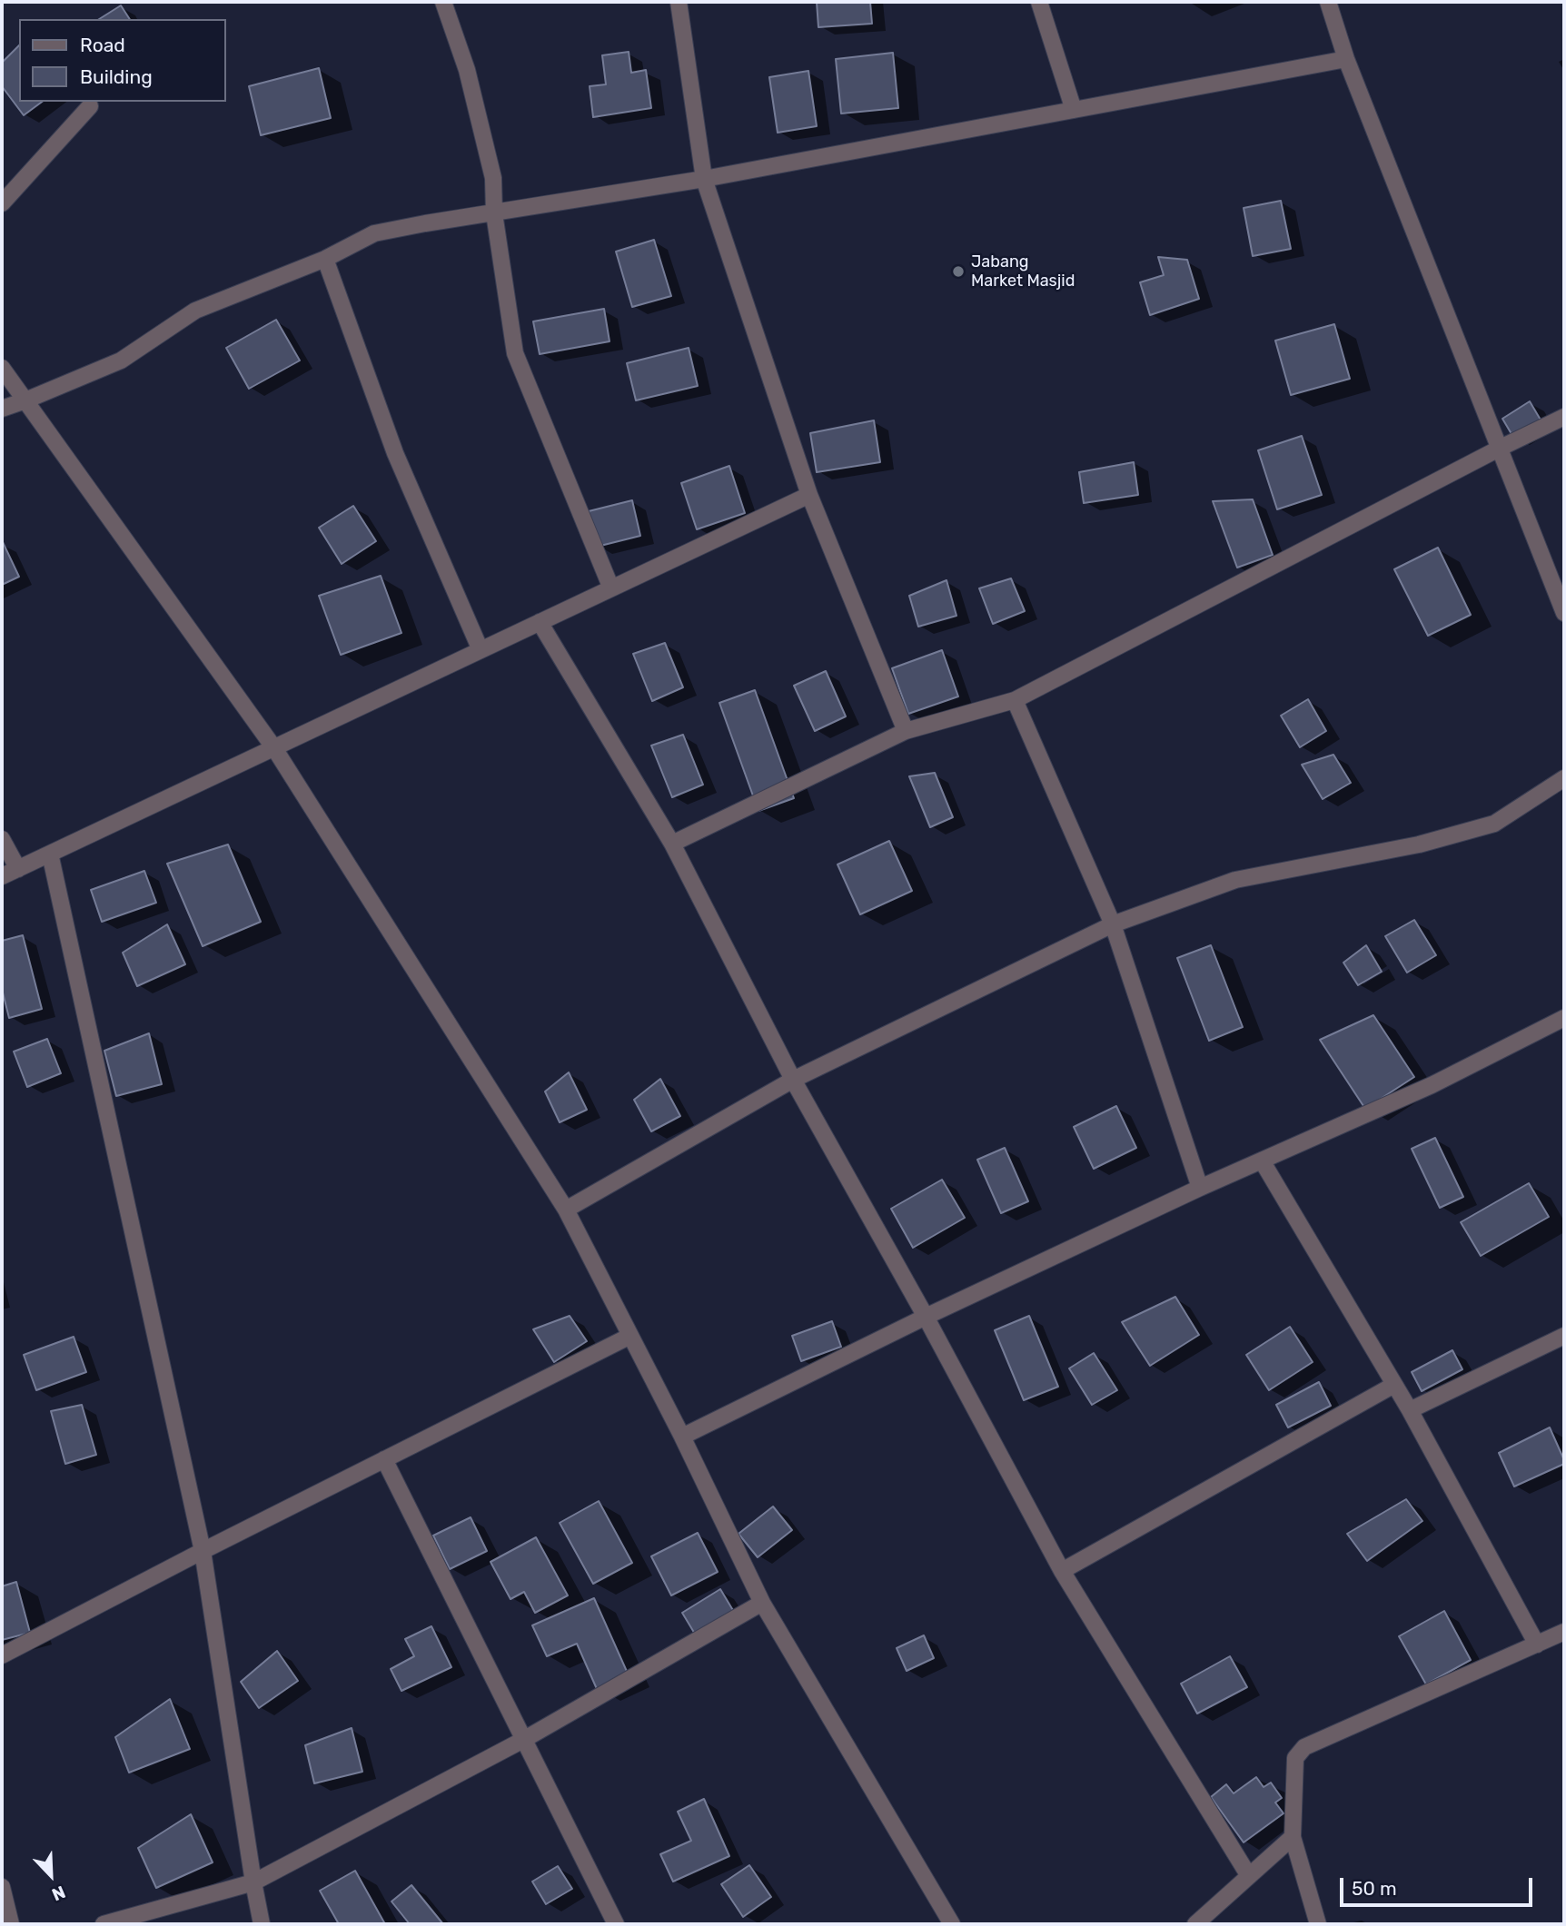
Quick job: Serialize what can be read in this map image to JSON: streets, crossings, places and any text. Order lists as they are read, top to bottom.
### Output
{
  "places": ["Jabang Market Masjid"],
  "legend": ["Road", "Building"],
  "scale_bar": "50 m",
  "north": "bottom right"
}
